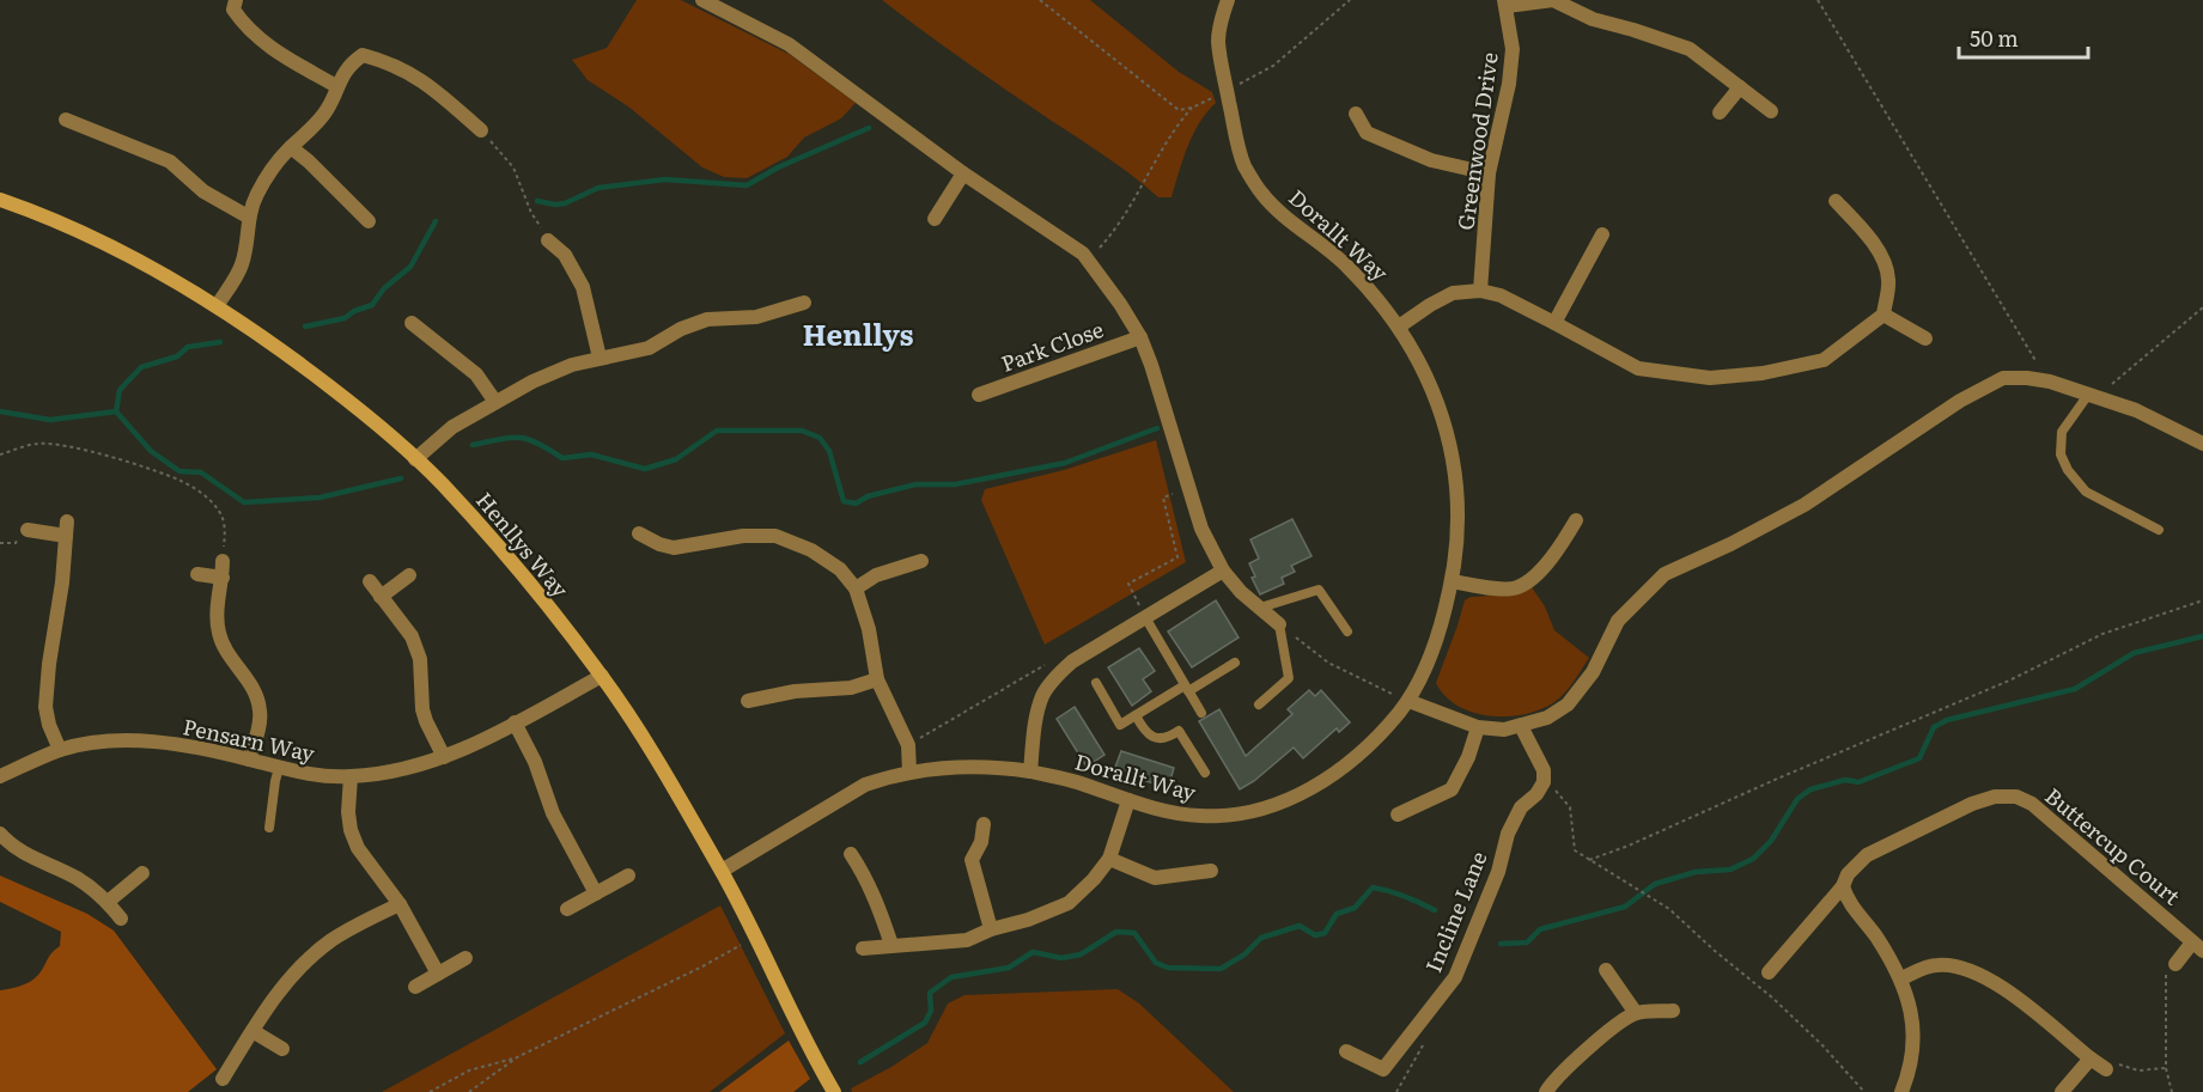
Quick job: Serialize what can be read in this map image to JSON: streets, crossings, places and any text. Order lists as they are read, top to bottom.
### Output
{
  "streets": {
    "street": [
      "Greenwood Drive",
      "Dorallt Way",
      "Park Close",
      "Henllys Way",
      "Pensarn Way",
      "Buttercup Court",
      "Incline Lane"
    ]
  },
  "crossings": [
    ["Dorallt Way", "Henllys Way"],
    ["Henllys Way", "Pensarn Way"]
  ],
  "districts": ["Henllys"],
  "scale_bar": "50 m"
}
